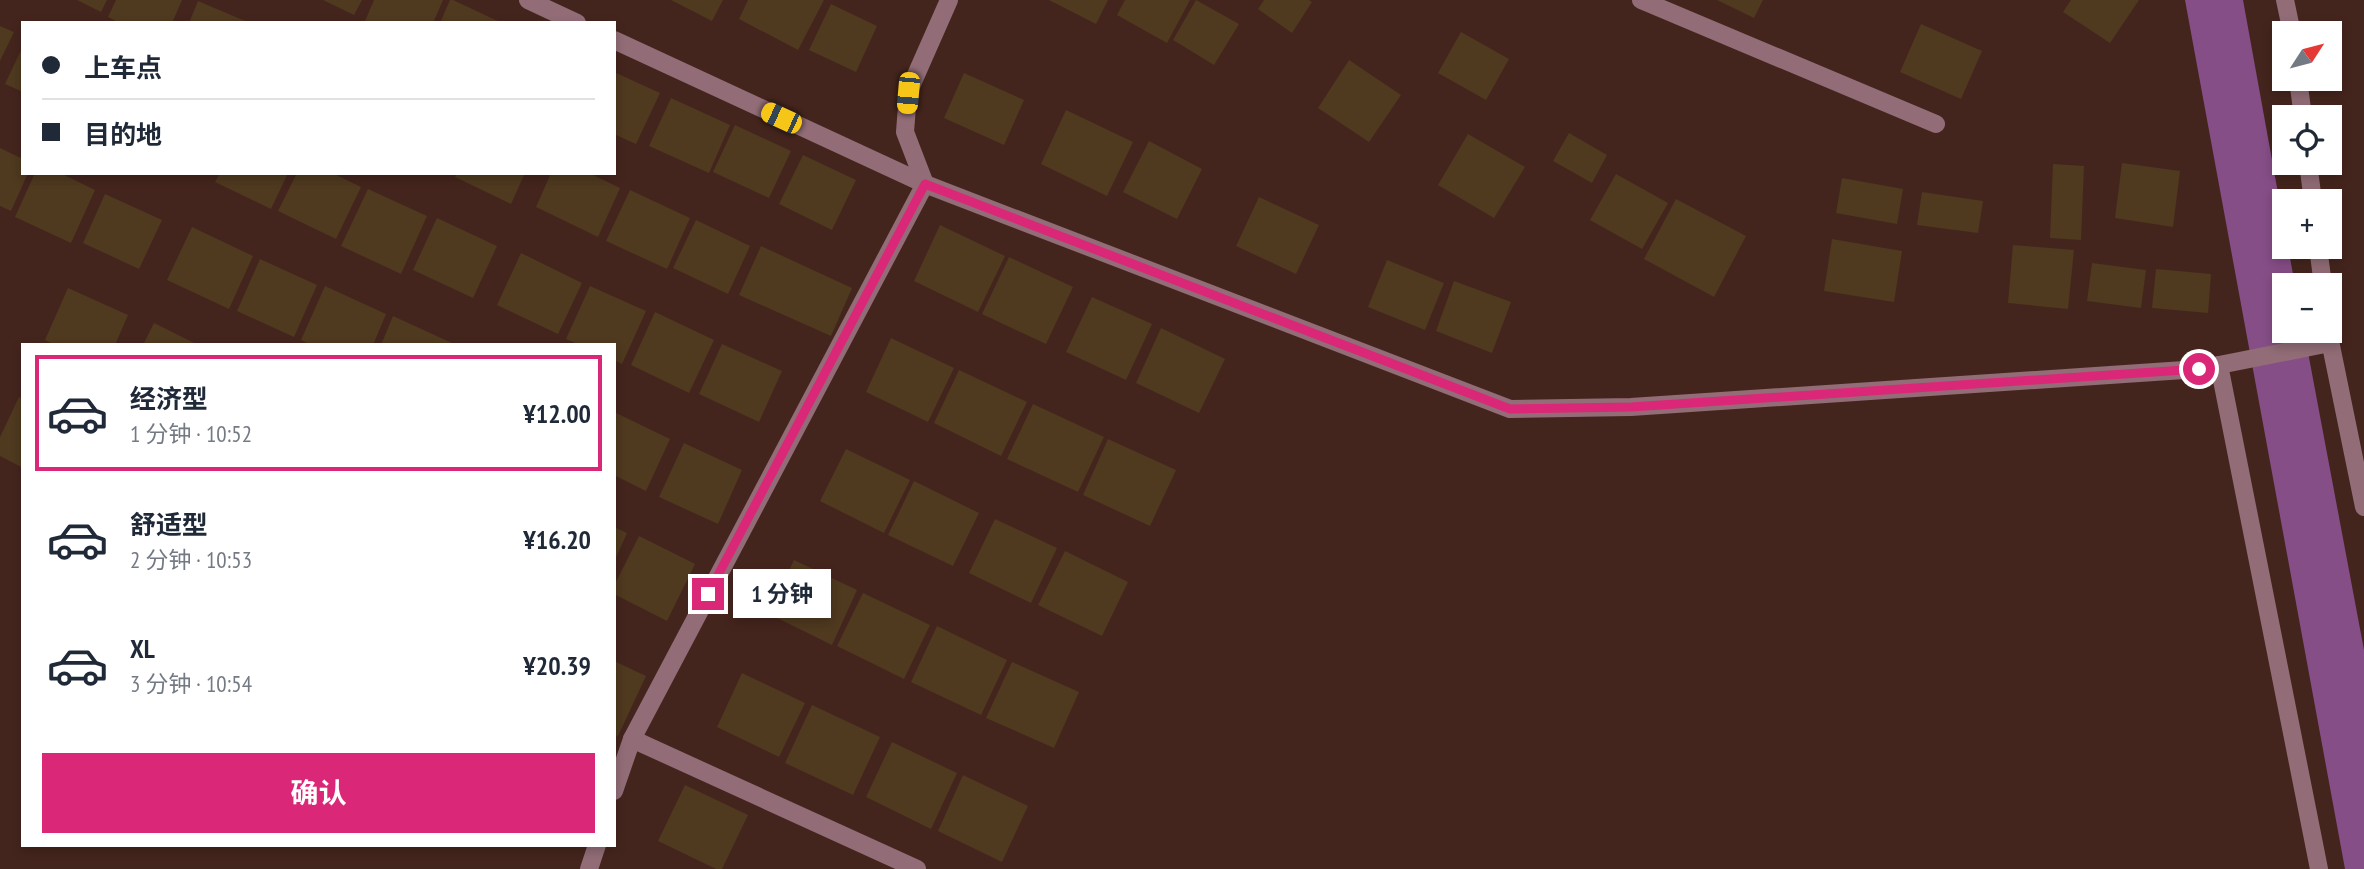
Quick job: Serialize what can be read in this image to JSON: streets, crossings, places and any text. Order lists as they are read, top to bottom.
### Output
{
  "north": "top right",
  "page": {
    "map_buttons": ["+", "−"],
    "banner": ["上车点", "目的地"],
    "list": [
      {
        "name": "经济型",
        "note": "1 分钟 · 10:52",
        "value": "¥12.00"
      },
      {
        "name": "舒适型",
        "note": "2 分钟 · 10:53",
        "value": "¥16.20"
      },
      {
        "name": "XL",
        "note": "3 分钟 · 10:54",
        "value": "¥20.39"
      }
    ],
    "bubble": "1 分钟",
    "buttons": "确认"
  }
}
